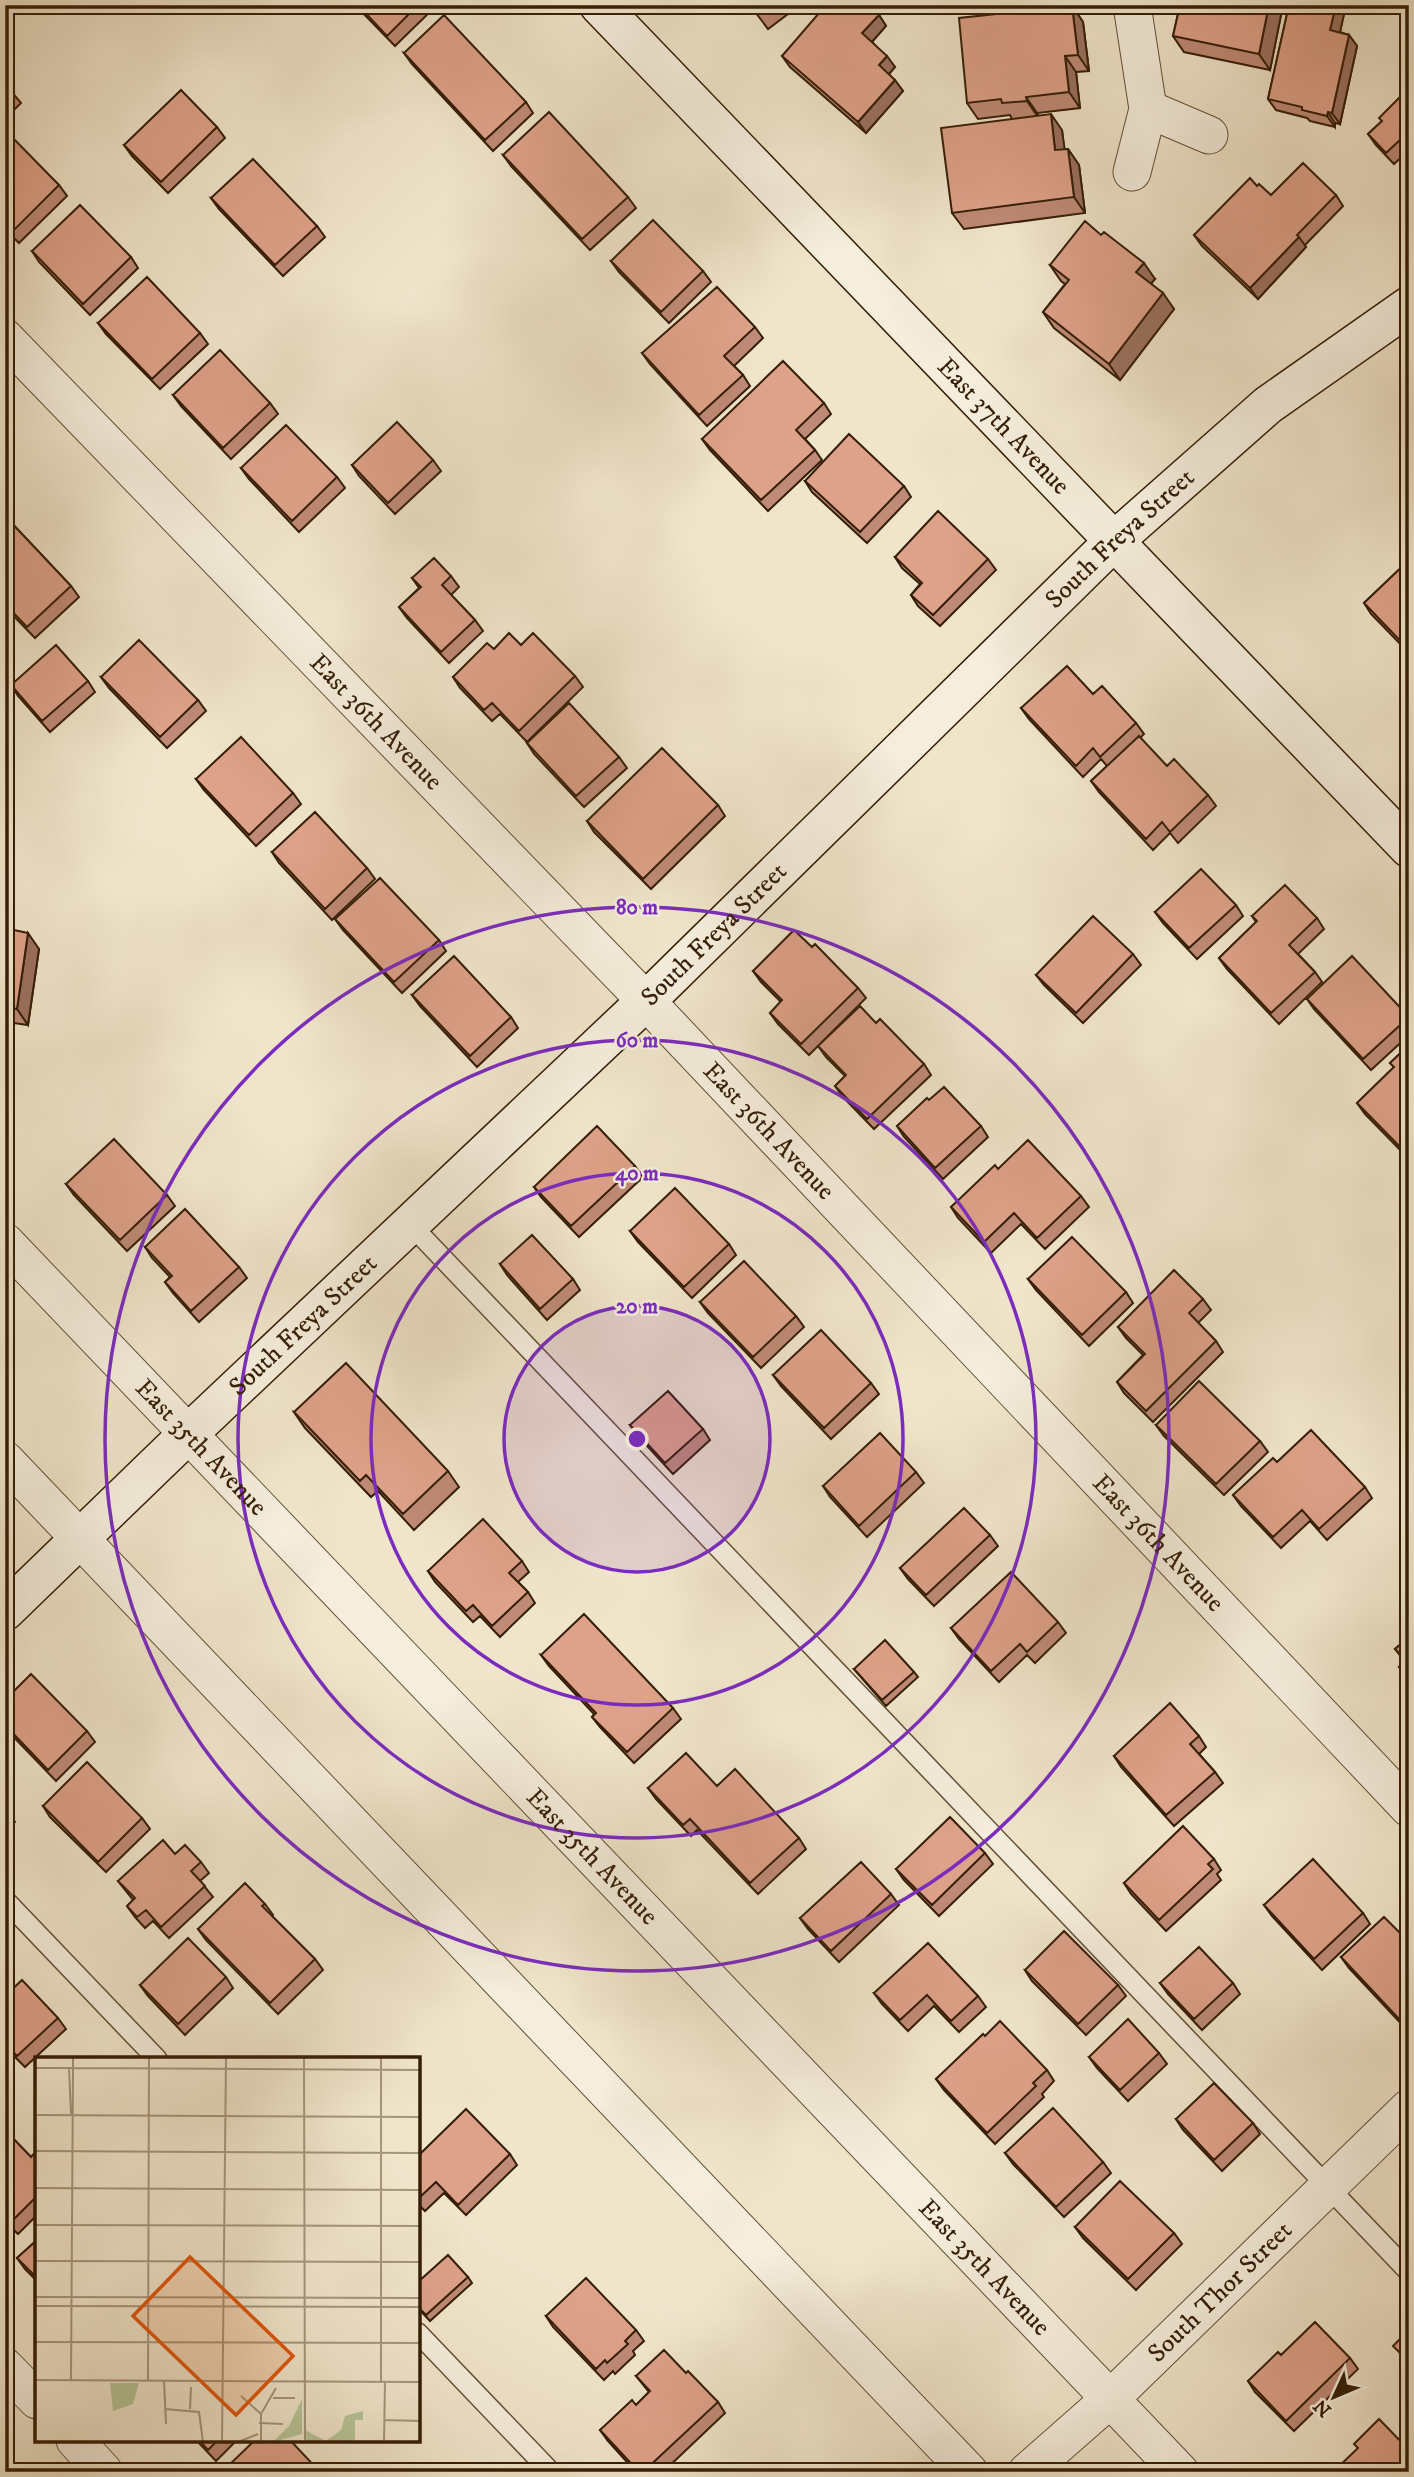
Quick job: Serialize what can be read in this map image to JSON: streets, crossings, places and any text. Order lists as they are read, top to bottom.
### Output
{
  "streets": {
    "main road": ["East 37th Avenue", "South Freya Street"],
    "street": ["East 36th Avenue", "East 35th Avenue", "South Thor Street"]
  },
  "crossings": [
    ["East 37th Avenue", "South Freya Street"],
    ["South Freya Street", "East 36th Avenue"],
    ["South Freya Street", "East 35th Avenue"],
    ["East 35th Avenue", "South Thor Street"]
  ],
  "north": "bottom left",
  "rings": [
    "80 m",
    "60 m",
    "40 m",
    "20 m"
  ]
}
